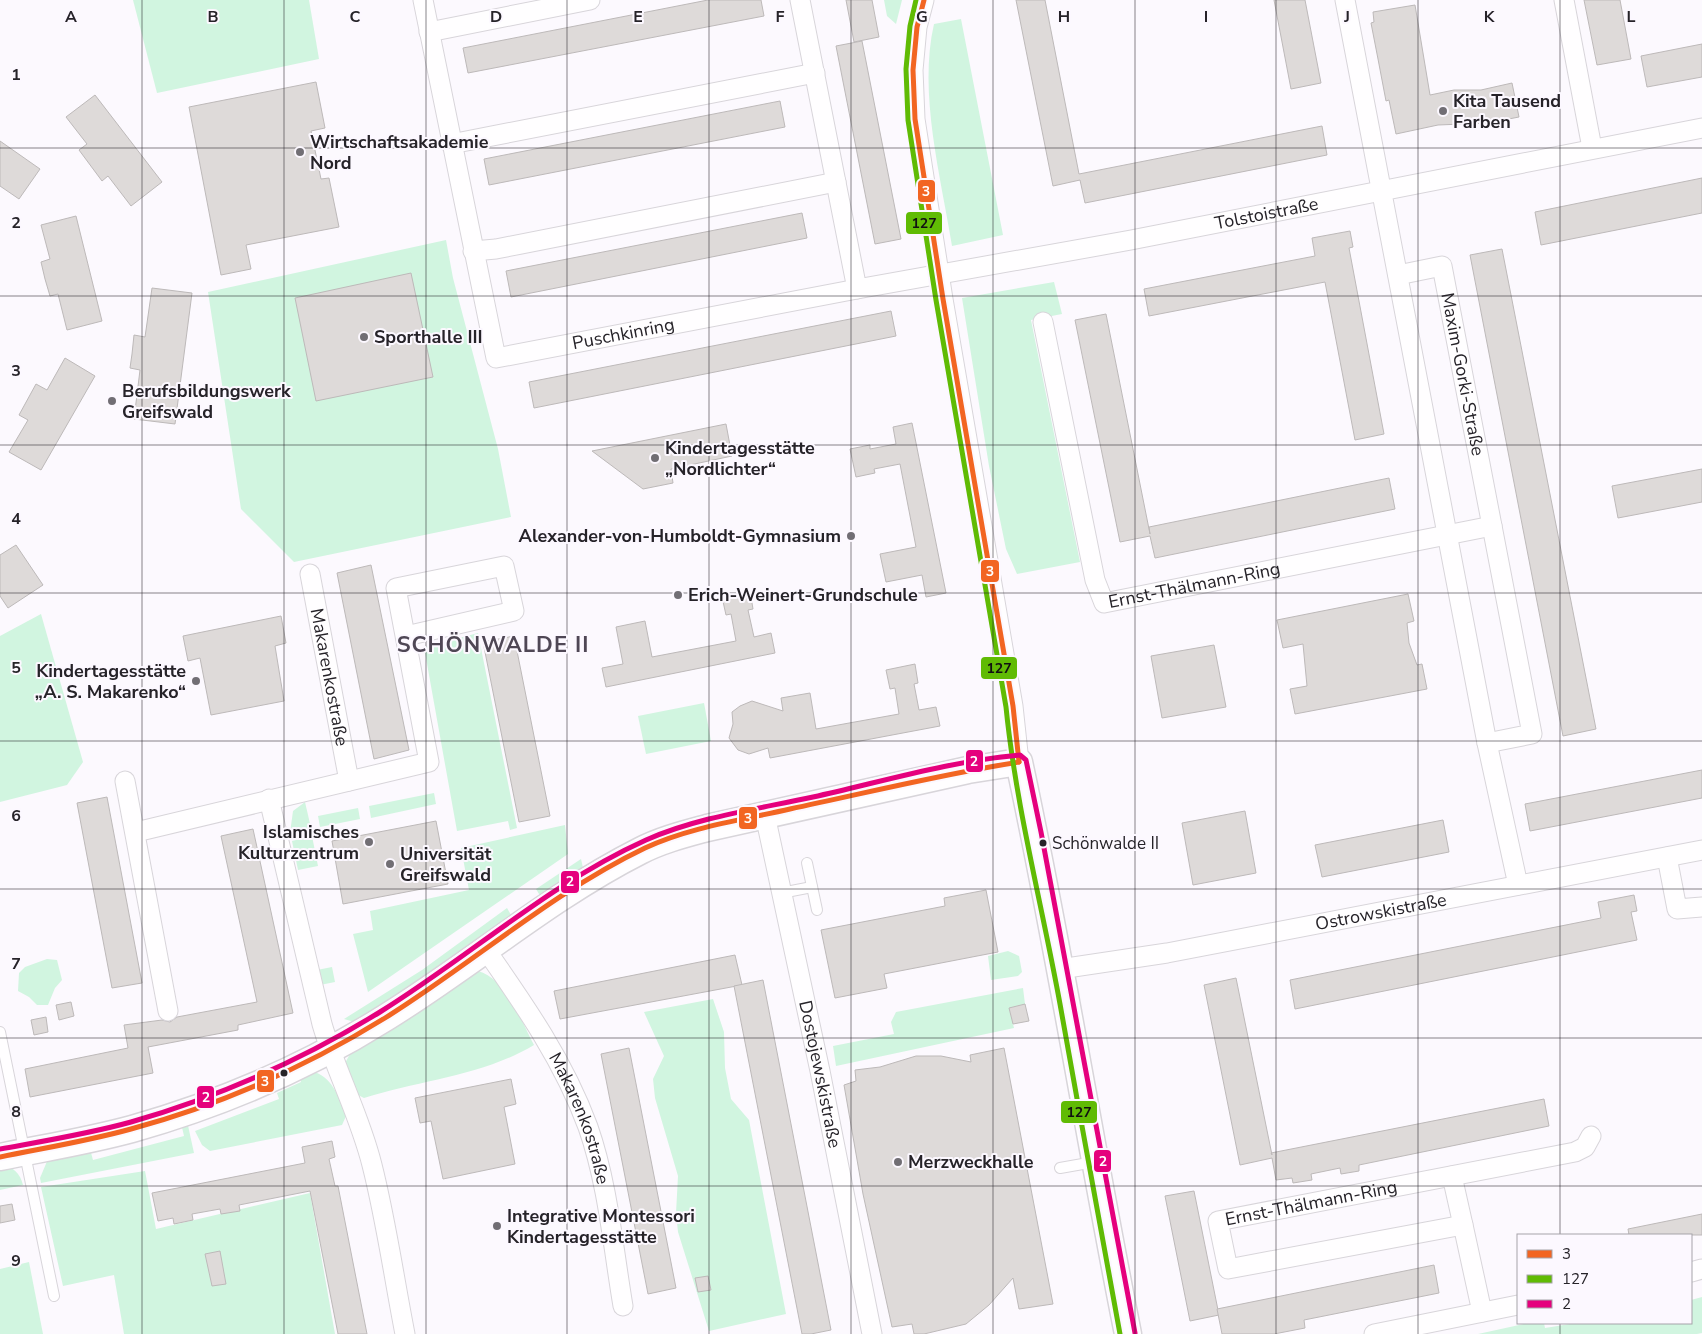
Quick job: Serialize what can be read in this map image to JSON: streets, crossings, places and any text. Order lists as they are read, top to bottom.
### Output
{
  "streets": {
    "street": [
      "Tolstoistraße",
      "Puschkinring",
      "Maxim-Gorki-Straße",
      "Ernst-Thälmann-Ring",
      "Makarenkostraße",
      "Ostrowskistraße",
      "Dostojewskistraße"
    ]
  },
  "crossings": [
    ["Tolstoistraße", "Puschkinring"]
  ],
  "districts": ["SCHÖNWALDE II"],
  "places": [
    "Kita Tausend Farben",
    "Wirtschaftsakademie Nord",
    "Sporthalle III",
    "Berufsbildungswerk Greifswald",
    "Kindertagesstätte „Nordlichter“",
    "Alexander-von-Humboldt-Gymnasium",
    "Erich-Weinert-Grundschule",
    "Kindertagesstätte „A. S. Makarenko“",
    "Islamisches Kulturzentrum",
    "Schönwalde II",
    "Universität Greifswald",
    "Merzweckhalle",
    "Integrative Montessori Kindertagesstätte"
  ],
  "lines": ["transit line 3", "transit line 127", "transit line 2"],
  "legend": ["3", "127", "2"],
  "grid": {
    "columns": [
      "A",
      "B",
      "C",
      "D",
      "E",
      "F",
      "G",
      "H",
      "I",
      "J",
      "K",
      "L"
    ],
    "rows": [
      "1",
      "2",
      "3",
      "4",
      "5",
      "6",
      "7",
      "8",
      "9"
    ]
  }
}
